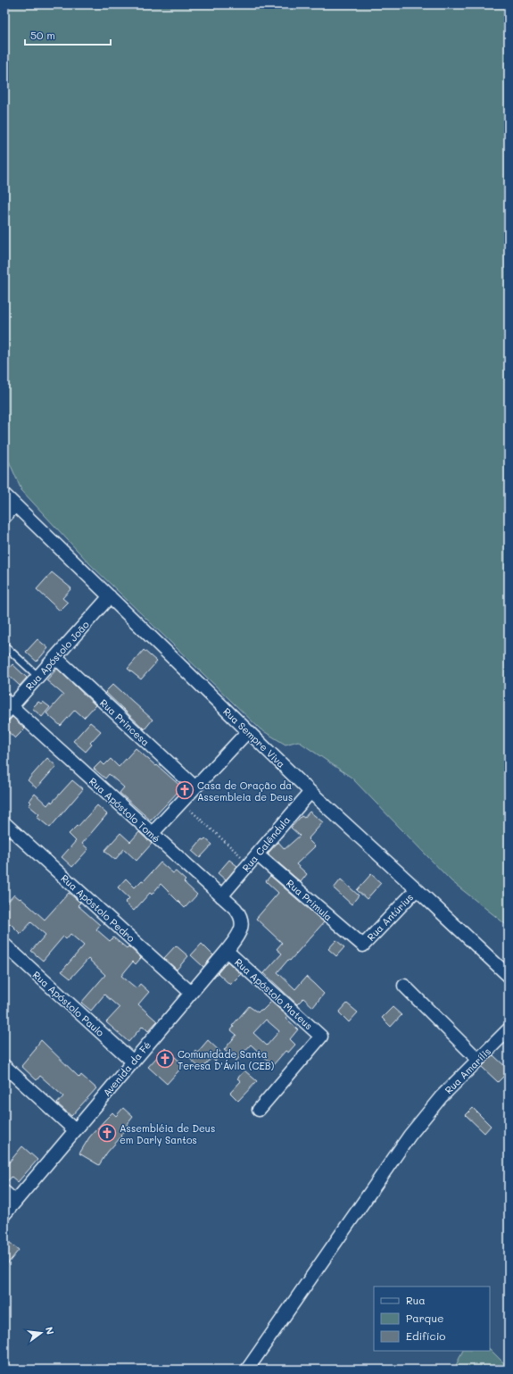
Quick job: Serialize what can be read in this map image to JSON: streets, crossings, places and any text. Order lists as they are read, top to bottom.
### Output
{
  "streets": {
    "street": [
      "Rua Apóstolo João",
      "Rua Princesa",
      "Rua Sempre Viva",
      "Rua Apóstolo Tomé",
      "Rua Calêndula",
      "Rua Prímula",
      "Rua Apóstolo Pedro",
      "Rua Antúrius",
      "Rua Apóstolo Mateus",
      "Rua Apóstolo Paulo",
      "Avenida da Fé",
      "Rua Amarílis"
    ]
  },
  "crossings": [
    ["Rua Apóstolo João", "Rua Princesa"],
    ["Rua Apóstolo João", "Rua Sempre Viva"],
    ["Rua Apóstolo João", "Rua Apóstolo Tomé"],
    ["Rua Sempre Viva", "Rua Calêndula"],
    ["Rua Sempre Viva", "Rua Antúrius"],
    ["Rua Apóstolo Tomé", "Rua Calêndula"],
    ["Rua Apóstolo Tomé", "Avenida da Fé"],
    ["Rua Calêndula", "Rua Prímula"],
    ["Rua Prímula", "Rua Antúrius"],
    ["Rua Apóstolo Pedro", "Avenida da Fé"],
    ["Rua Apóstolo Mateus", "Avenida da Fé"],
    ["Rua Apóstolo Paulo", "Avenida da Fé"]
  ],
  "places": {
    "church": ["Casa de Oração da Assembleia de Deus", "Comunidade Santa Teresa D'Ávila (CEB)", "Assembléia de Deus em Darly Santos"]
  },
  "legend": ["Rua", "Parque", "Edifício"],
  "scale_bar": "50 m",
  "north": "right"
}
